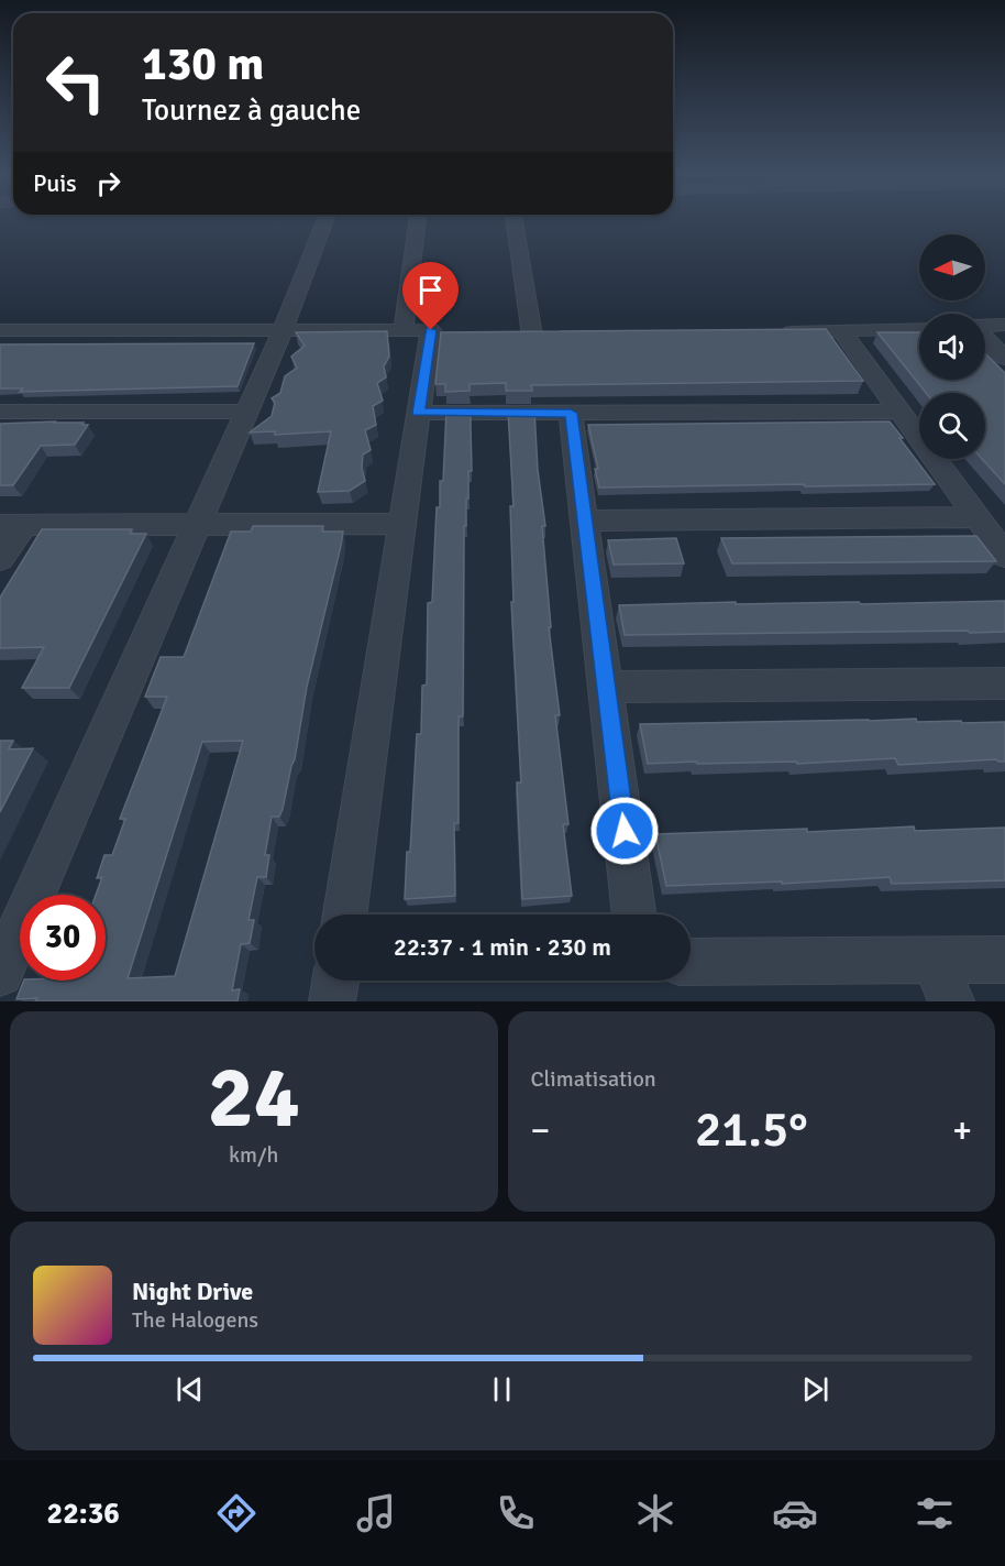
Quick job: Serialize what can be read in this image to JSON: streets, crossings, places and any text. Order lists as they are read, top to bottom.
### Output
{
  "north": "left",
  "page": {
    "turn": ["130 m", "Tournez à gauche"],
    "then": "Puis",
    "limit": "30",
    "trip": "22:37 · 1 min · 230 m",
    "tile": [
      ["24", "km/h"],
      "Climatisation"
    ],
    "heat": ["−", "21.5°", "+"],
    "song": ["Night Drive", "The Halogens"],
    "tabs": "22:36"
  }
}
